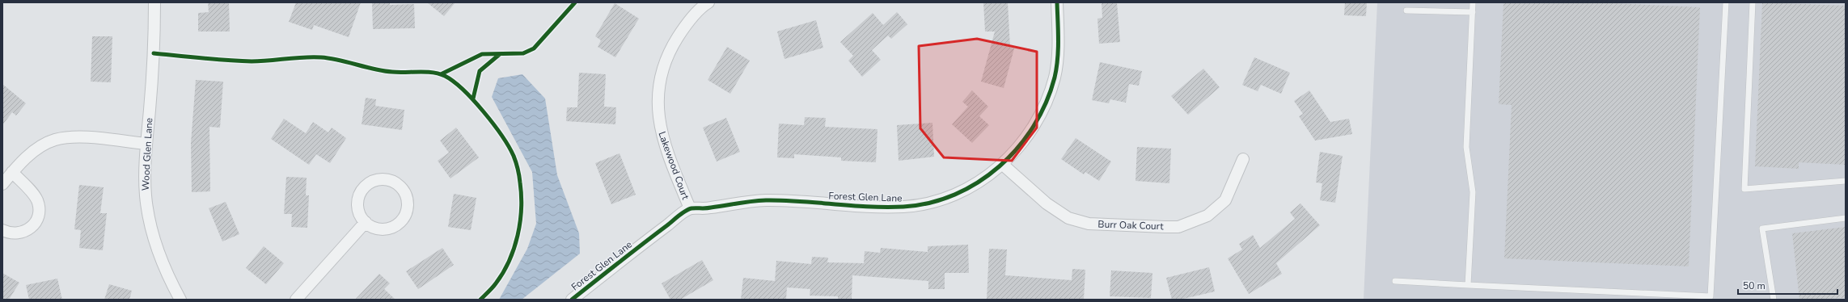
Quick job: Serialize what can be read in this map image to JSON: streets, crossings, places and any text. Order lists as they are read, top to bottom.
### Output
{
  "streets": {
    "street": [
      "Wood Glen Lane",
      "Lakewood Court",
      "Forest Glen Lane",
      "Burr Oak Court"
    ]
  },
  "crossings": [
    ["Lakewood Court", "Forest Glen Lane"],
    ["Forest Glen Lane", "Burr Oak Court"]
  ],
  "scale_bar": "50 m"
}
